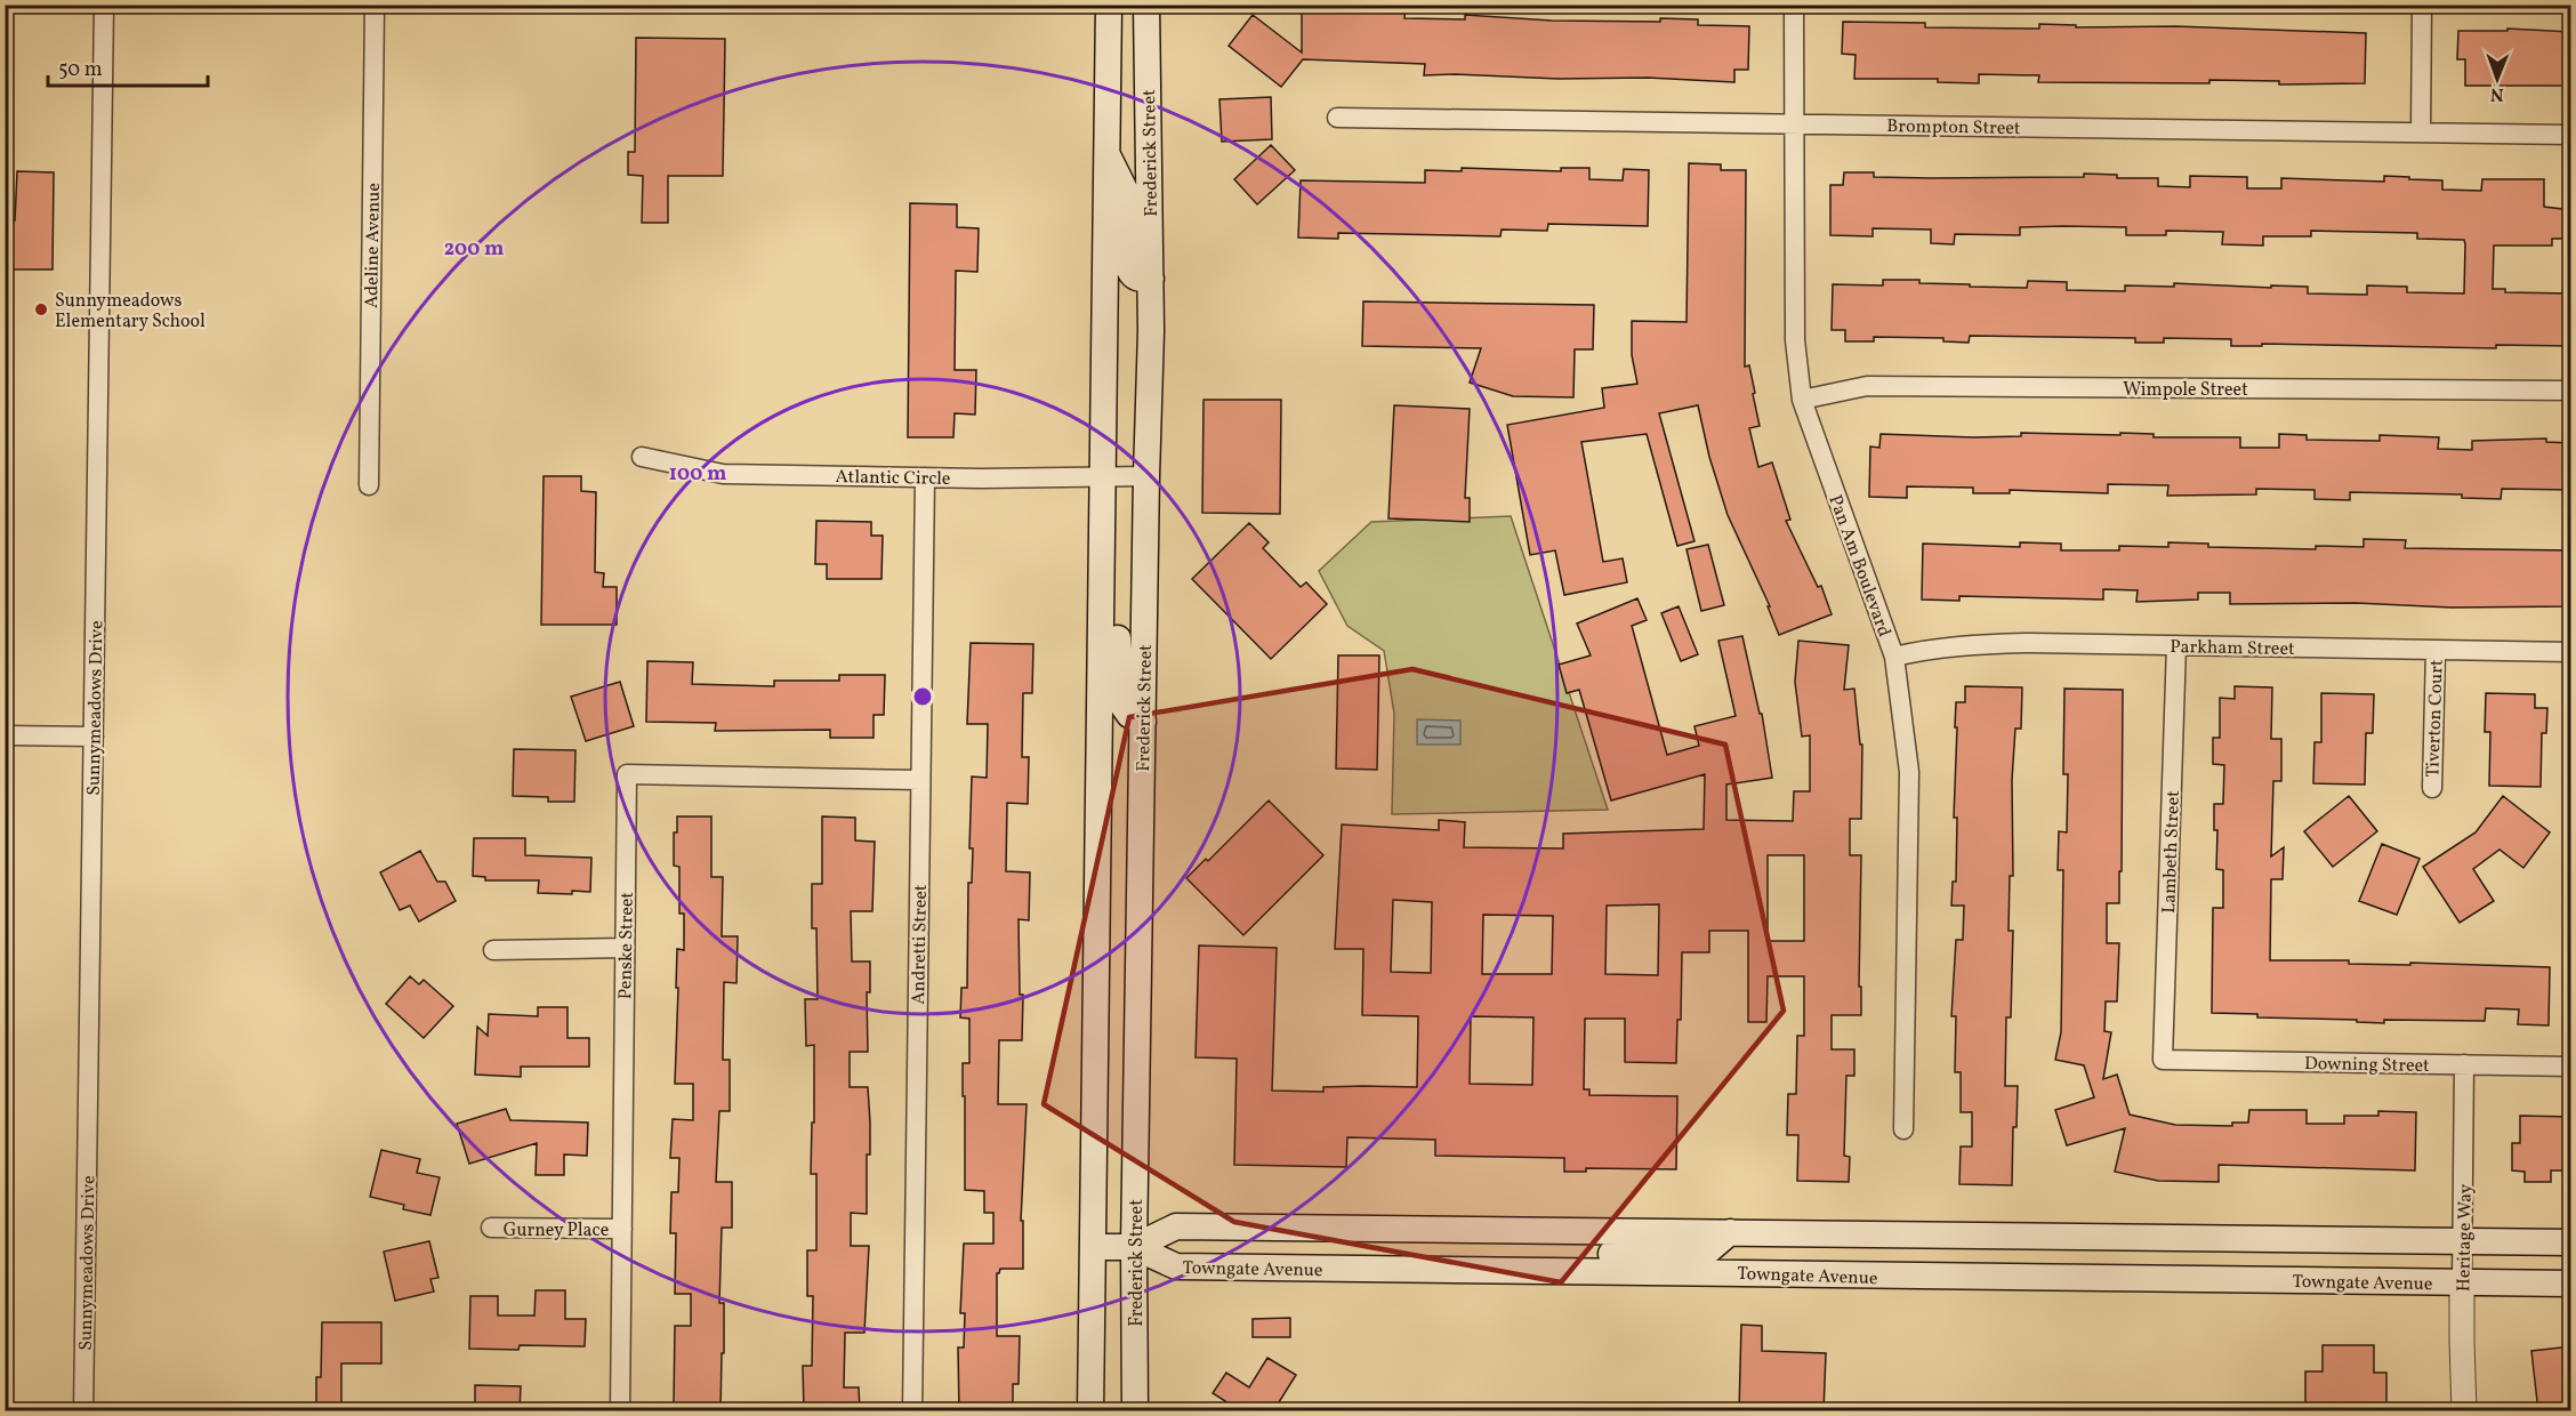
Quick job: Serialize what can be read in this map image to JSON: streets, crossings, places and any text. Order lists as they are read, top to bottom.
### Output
{
  "streets": {
    "main road": ["Frederick Street", "Towngate Avenue"],
    "street": [
      "Brompton Street",
      "Adeline Avenue",
      "Wimpole Street",
      "Atlantic Circle",
      "Pan Am Boulevard",
      "Parkham Street",
      "Sunnymeadows Drive",
      "Tiverton Court",
      "Lambeth Street",
      "Andretti Street",
      "Penske Street",
      "Downing Street",
      "Gurney Place",
      "Heritage Way"
    ]
  },
  "crossings": [
    ["Brompton Street", "Pan Am Boulevard"],
    ["Frederick Street", "Atlantic Circle"],
    ["Frederick Street", "Towngate Avenue"],
    ["Wimpole Street", "Pan Am Boulevard"],
    ["Atlantic Circle", "Andretti Street"],
    ["Pan Am Boulevard", "Parkham Street"],
    ["Parkham Street", "Tiverton Court"],
    ["Parkham Street", "Lambeth Street"],
    ["Lambeth Street", "Downing Street"],
    ["Andretti Street", "Penske Street"],
    ["Penske Street", "Gurney Place"],
    ["Downing Street", "Heritage Way"],
    ["Heritage Way", "Towngate Avenue"]
  ],
  "places": ["Sunnymeadows Elementary School"],
  "scale_bar": "50 m",
  "north": "bottom",
  "rings": ["200 m", "100 m"]
}
